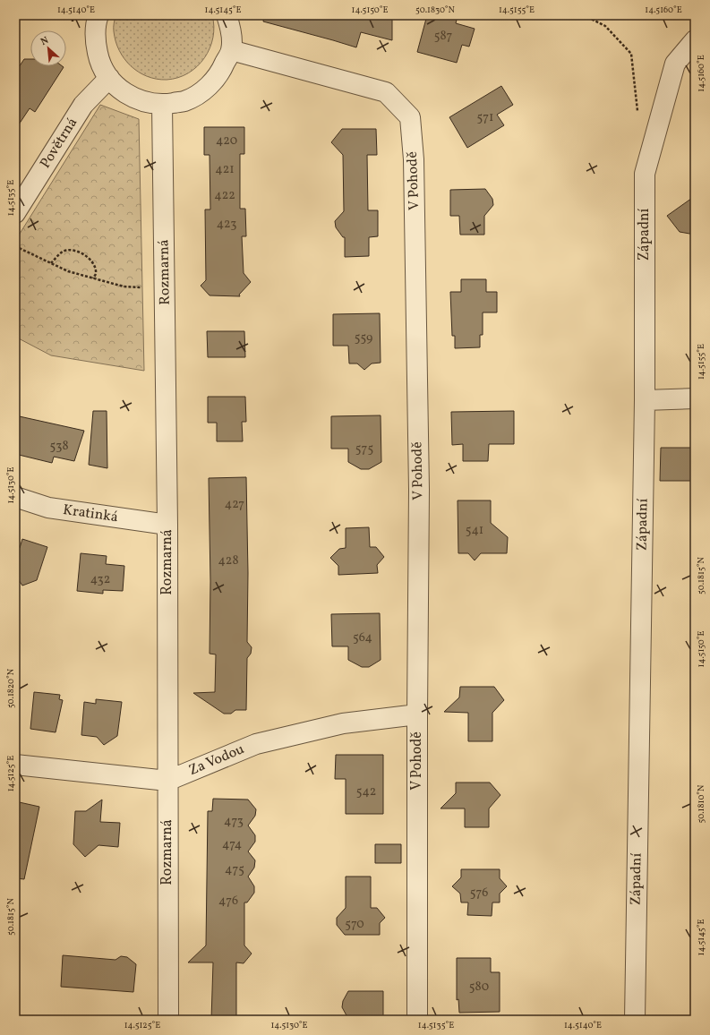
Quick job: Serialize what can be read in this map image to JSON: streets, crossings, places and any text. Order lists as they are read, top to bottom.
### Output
{
  "streets": {
    "street": [
      "Povětrná",
      "V Pohodě",
      "Západní",
      "Rozmarná",
      "Kratinká",
      "Za Vodou"
    ]
  },
  "crossings": [
    ["V Pohodě", "Za Vodou"],
    ["Rozmarná", "Kratinká"],
    ["Rozmarná", "Za Vodou"]
  ],
  "house_numbers": [
    "587",
    "571",
    "420",
    "421",
    "422",
    "423",
    "559",
    "538",
    "575",
    "427",
    "541",
    "428",
    "432",
    "564",
    "542",
    "473",
    "474",
    "475",
    "576",
    "476",
    "570",
    "580"
  ],
  "north": "top left",
  "coordinates": [
    "14.5140°E",
    "14.5145°E",
    "14.5150°E",
    "50.1830°N",
    "14.5155°E",
    "14.5160°E",
    "14.5135°E",
    "14.5130°E",
    "50.1815°N",
    "50.1820°N",
    "14.5125°E",
    "50.1810°N"
  ]
}
